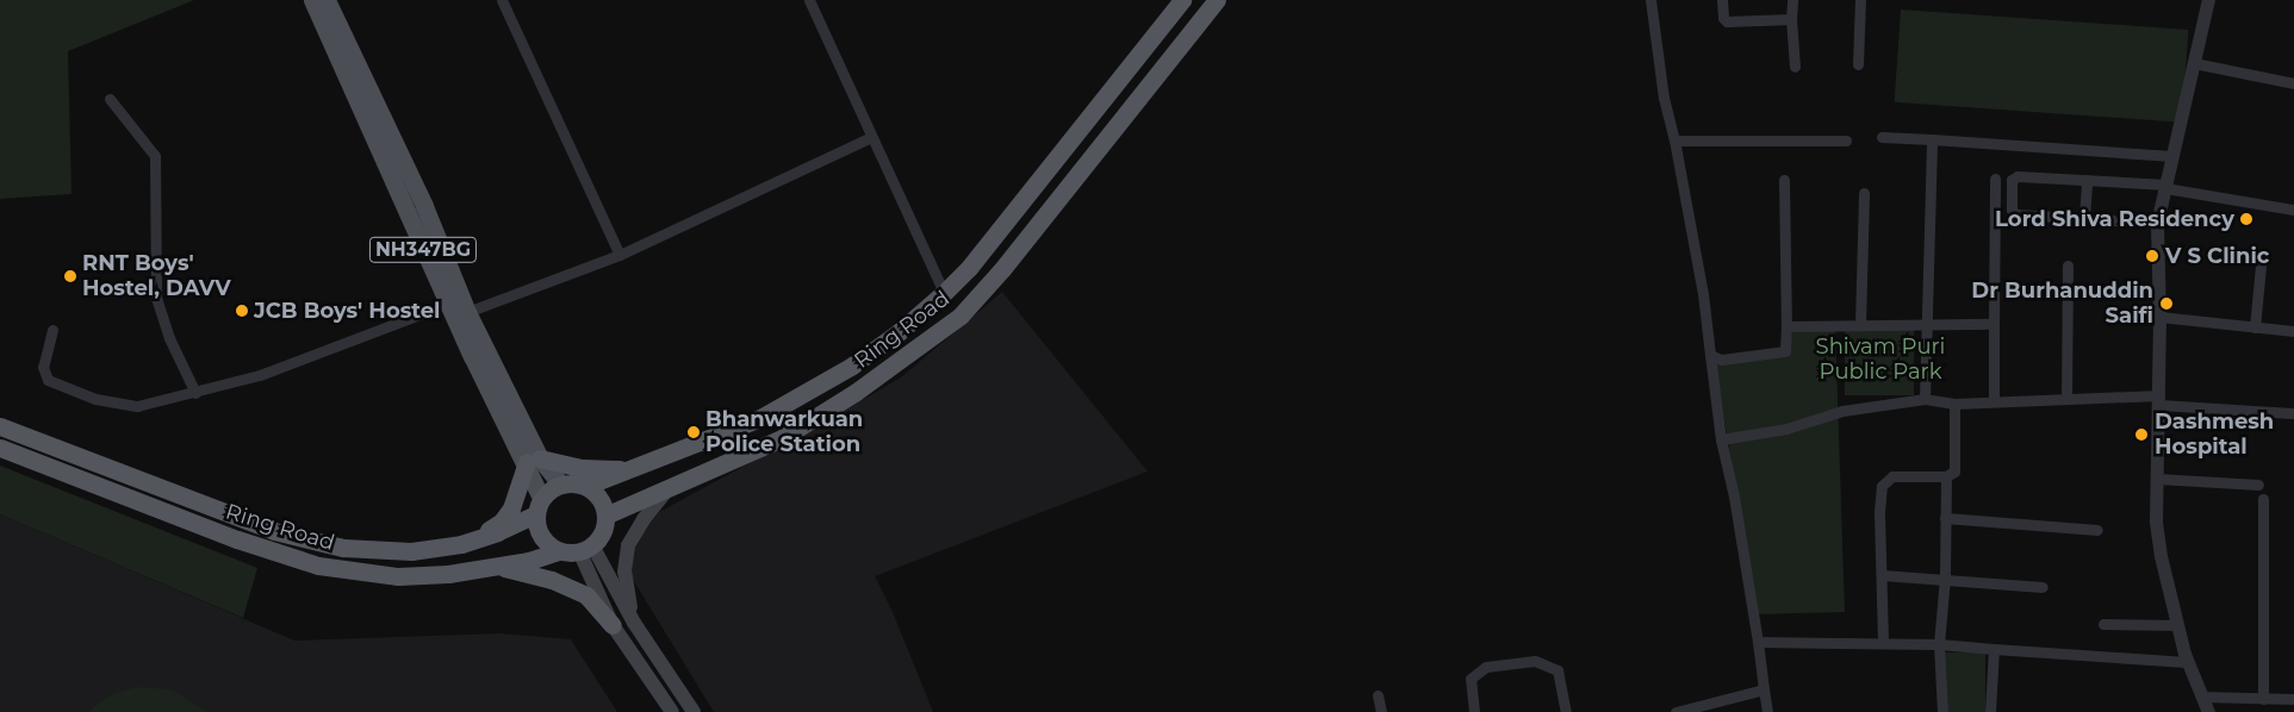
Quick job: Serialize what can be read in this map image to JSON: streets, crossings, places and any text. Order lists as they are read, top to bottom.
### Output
{
  "streets": {
    "highway": ["Ring Road"],
    "main road": ["NH347BG"]
  },
  "crossings": [
    ["NH347BG", "Ring Road"]
  ],
  "parks": ["Shivam Puri Public Park"],
  "places": [
    "Lord Shiva Residency",
    "V S Clinic",
    "RNT Boys' Hostel, DAVV",
    "Dr Burhanuddin Saifi",
    "JCB Boys' Hostel",
    "Bhanwarkuan Police Station",
    "Dashmesh Hospital"
  ]
}
